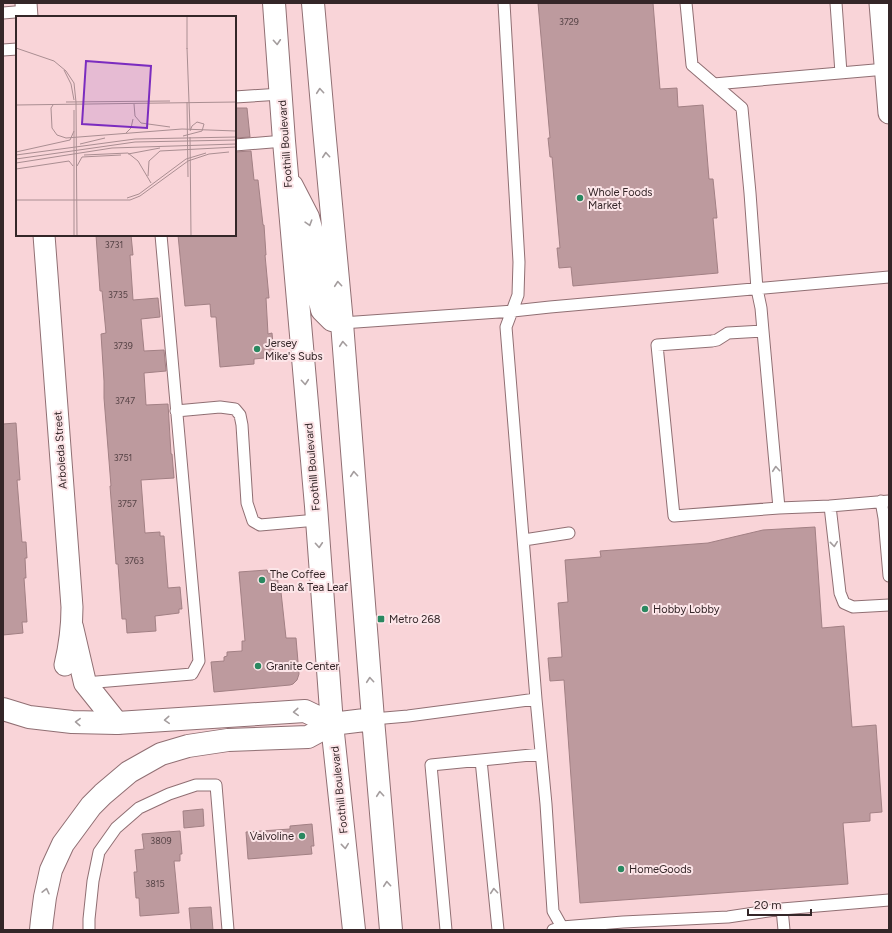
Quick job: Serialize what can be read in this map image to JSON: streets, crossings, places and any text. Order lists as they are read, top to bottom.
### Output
{
  "streets": {
    "main road": ["Foothill Boulevard"],
    "street": ["Arboleda Street"]
  },
  "places": {
    "other": [
      "Whole Foods Market",
      "Jersey Mike's Subs",
      "The Coffee Bean & Tea Leaf",
      "Hobby Lobby",
      "Granite Center",
      "Valvoline",
      "HomeGoods"
    ],
    "transit": ["Metro 268"]
  },
  "house_numbers": [
    "3729",
    "3731",
    "3735",
    "3739",
    "3747",
    "3751",
    "3757",
    "3763",
    "3809",
    "3815"
  ],
  "scale_bar": "20 m"
}
